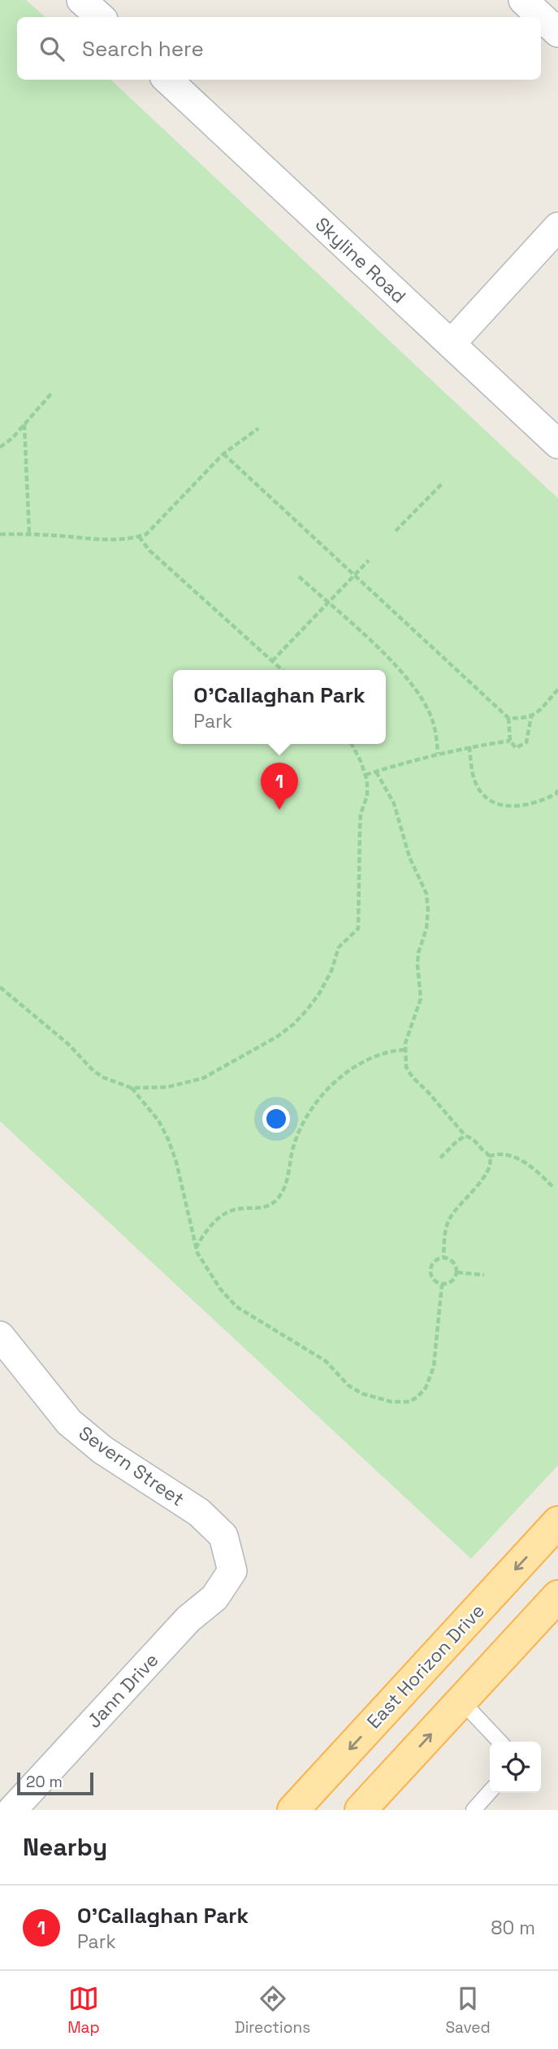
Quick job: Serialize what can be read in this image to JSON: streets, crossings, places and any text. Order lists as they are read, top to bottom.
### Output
{
  "streets": {
    "main road": ["East Horizon Drive"],
    "street": ["Skyline Road", "Severn Street", "Jann Drive"]
  },
  "crossings": [
    ["Severn Street", "Jann Drive"]
  ],
  "scale_bar": "20 m",
  "page": {
    "search": "Search here",
    "popup": ["O'Callaghan Park", "Park"],
    "pins": "1",
    "scale": "20 m",
    "heading": "Nearby",
    "list": [
      {
        "mark": "1",
        "name": "O'Callaghan Park",
        "note": "Park",
        "value": "80 m"
      }
    ],
    "nav": ["Map", "Directions", "Saved"]
  }
}
